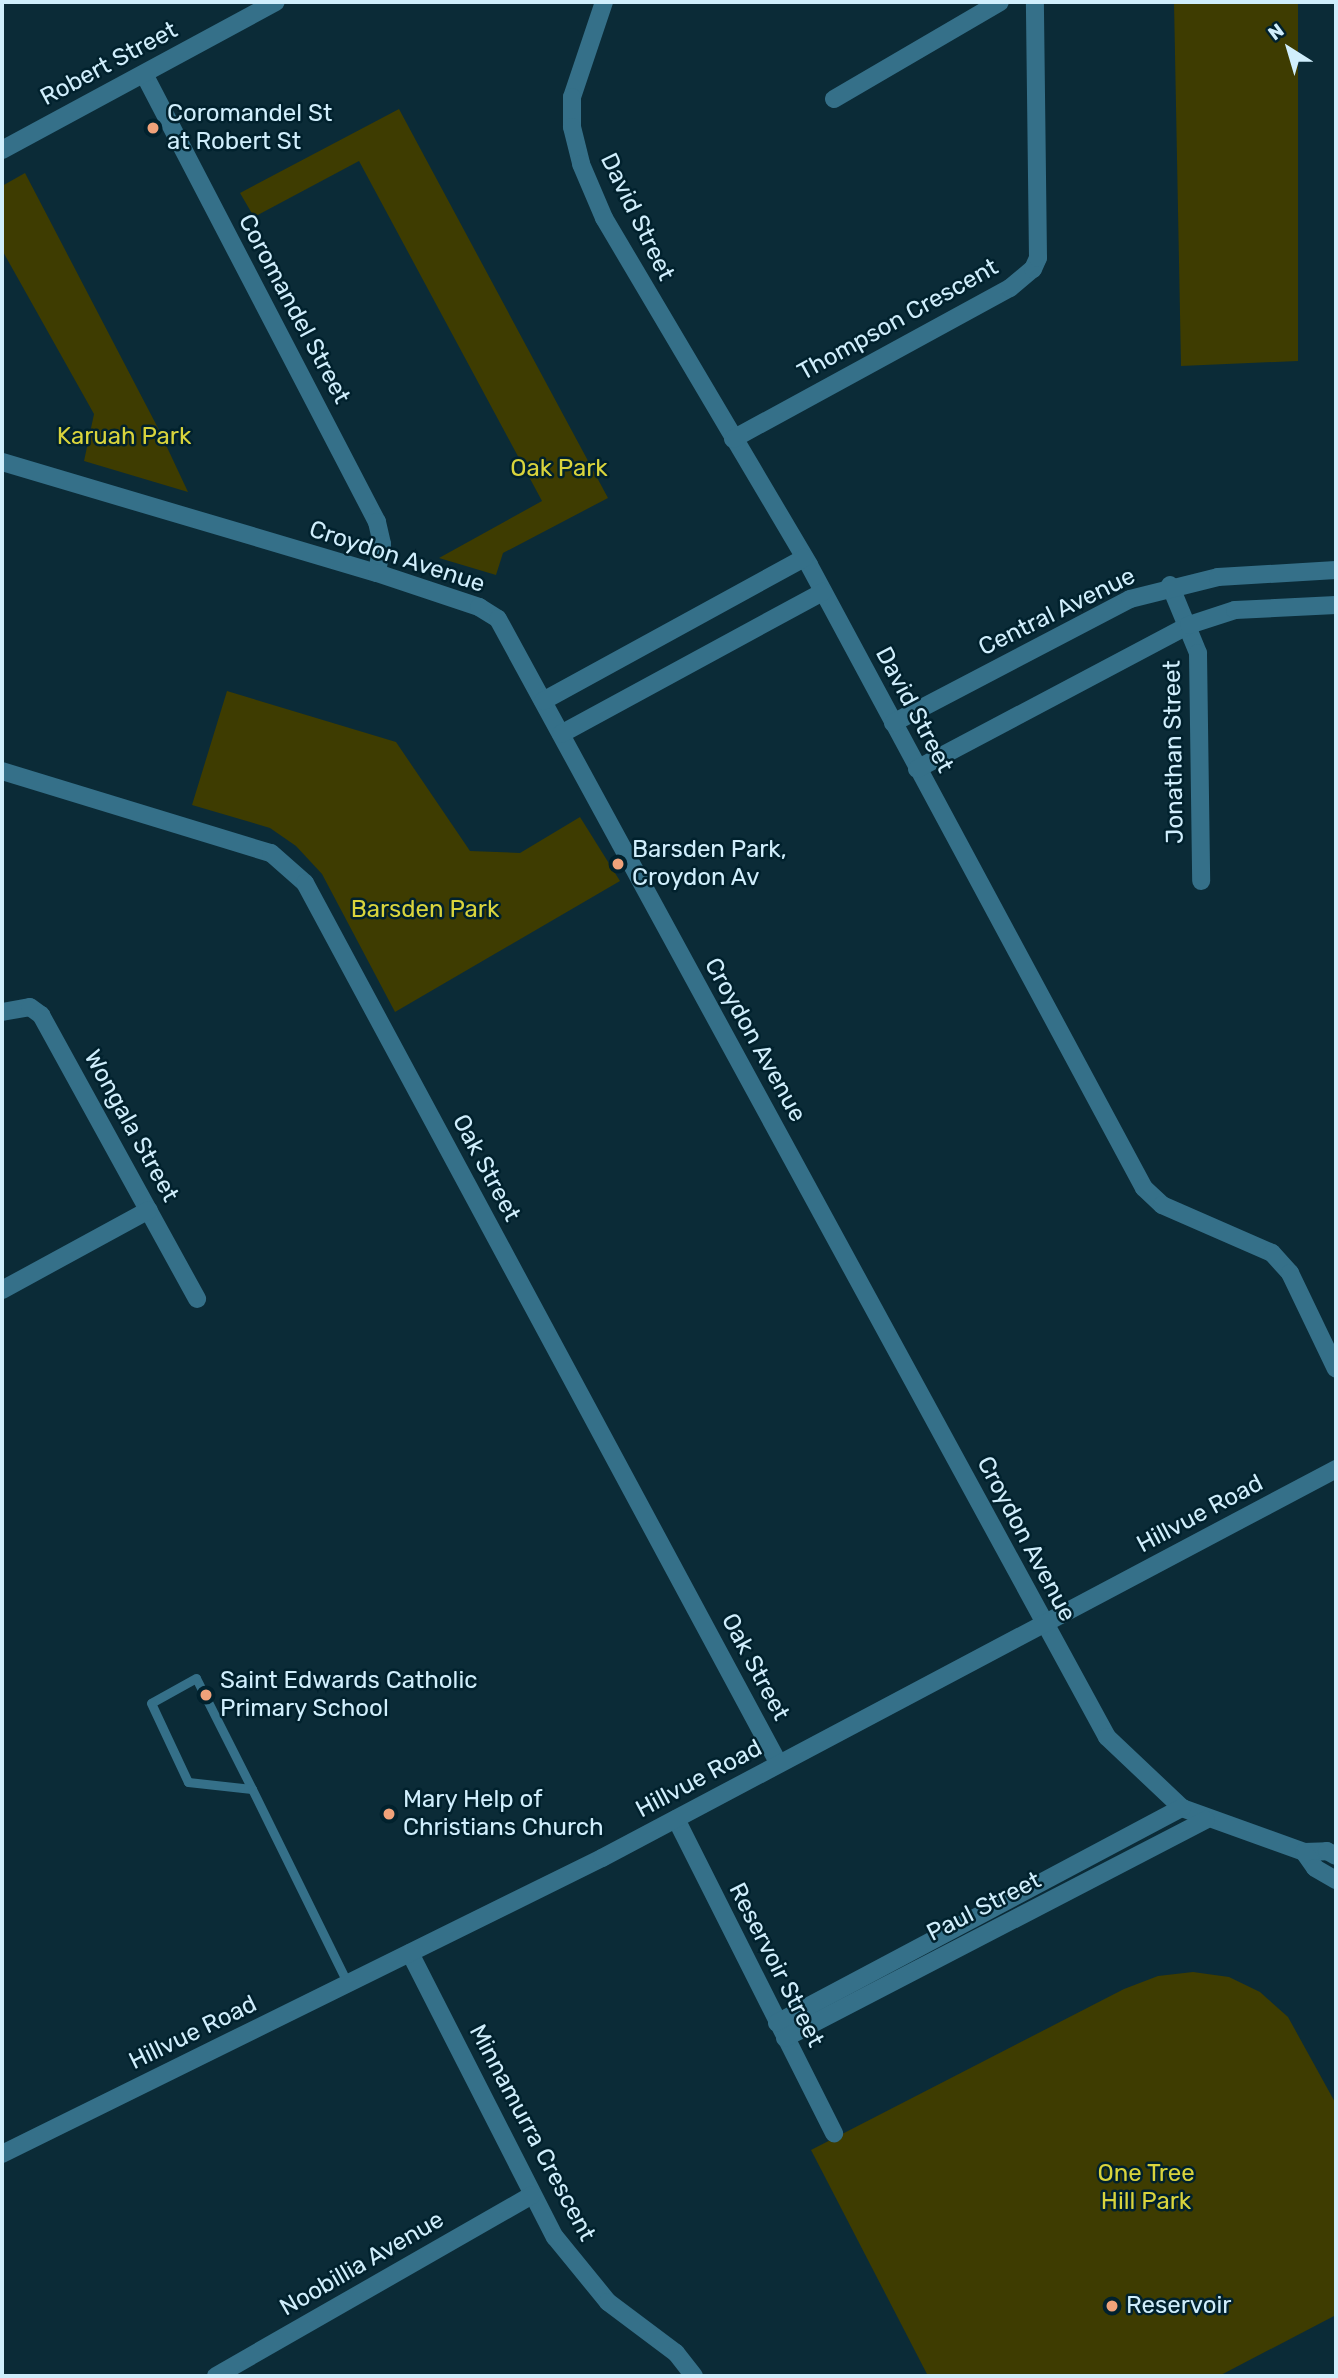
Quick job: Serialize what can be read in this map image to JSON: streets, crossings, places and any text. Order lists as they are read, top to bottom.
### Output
{
  "streets": {
    "street": [
      "Robert Street",
      "David Street",
      "Coromandel Street",
      "Thompson Crescent",
      "Croydon Avenue",
      "Central Avenue",
      "Jonathan Street",
      "Wongala Street",
      "Oak Street",
      "Hillvue Road",
      "Paul Street",
      "Reservoir Street",
      "Minnamurra Crescent",
      "Noobillia Avenue"
    ]
  },
  "crossings": [
    ["Robert Street", "Coromandel Street"],
    ["David Street", "Thompson Crescent"],
    ["David Street", "Central Avenue"],
    ["Coromandel Street", "Croydon Avenue"],
    ["Croydon Avenue", "Hillvue Road"],
    ["Croydon Avenue", "Paul Street"],
    ["Central Avenue", "Jonathan Street"],
    ["Oak Street", "Hillvue Road"],
    ["Hillvue Road", "Reservoir Street"],
    ["Hillvue Road", "Minnamurra Crescent"],
    ["Paul Street", "Reservoir Street"],
    ["Minnamurra Crescent", "Noobillia Avenue"]
  ],
  "parks": [
    "Karuah Park",
    "Oak Park",
    "Barsden Park",
    "One Tree Hill Park"
  ],
  "places": [
    "Coromandel St at Robert St",
    "Barsden Park, Croydon Av",
    "Saint Edwards Catholic Primary School",
    "Mary Help of Christians Church",
    "Reservoir"
  ],
  "north": "top left"
}
